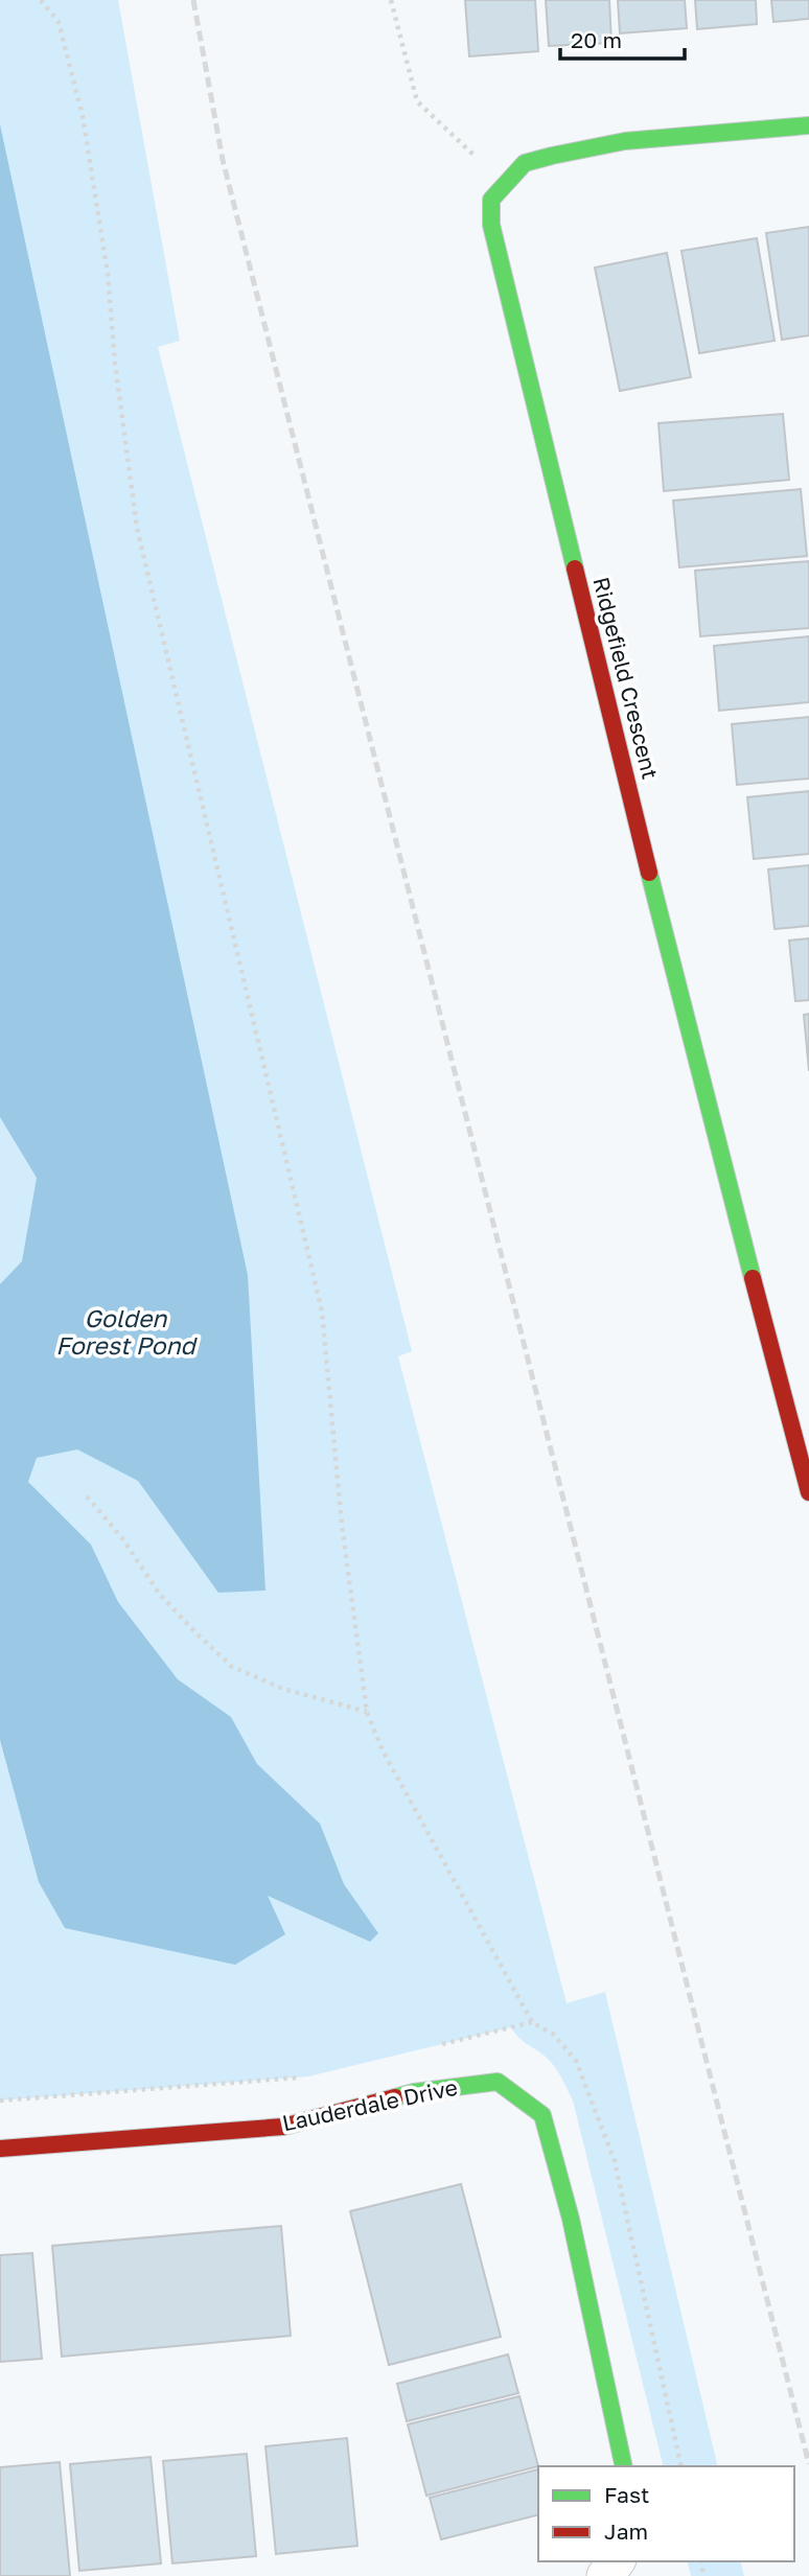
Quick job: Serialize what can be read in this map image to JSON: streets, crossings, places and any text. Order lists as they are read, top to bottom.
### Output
{
  "streets": {
    "street": ["Ridgefield Crescent", "Lauderdale Drive"]
  },
  "water": ["Golden Forest Pond"],
  "legend": ["Fast", "Jam"],
  "scale_bar": "20 m"
}
